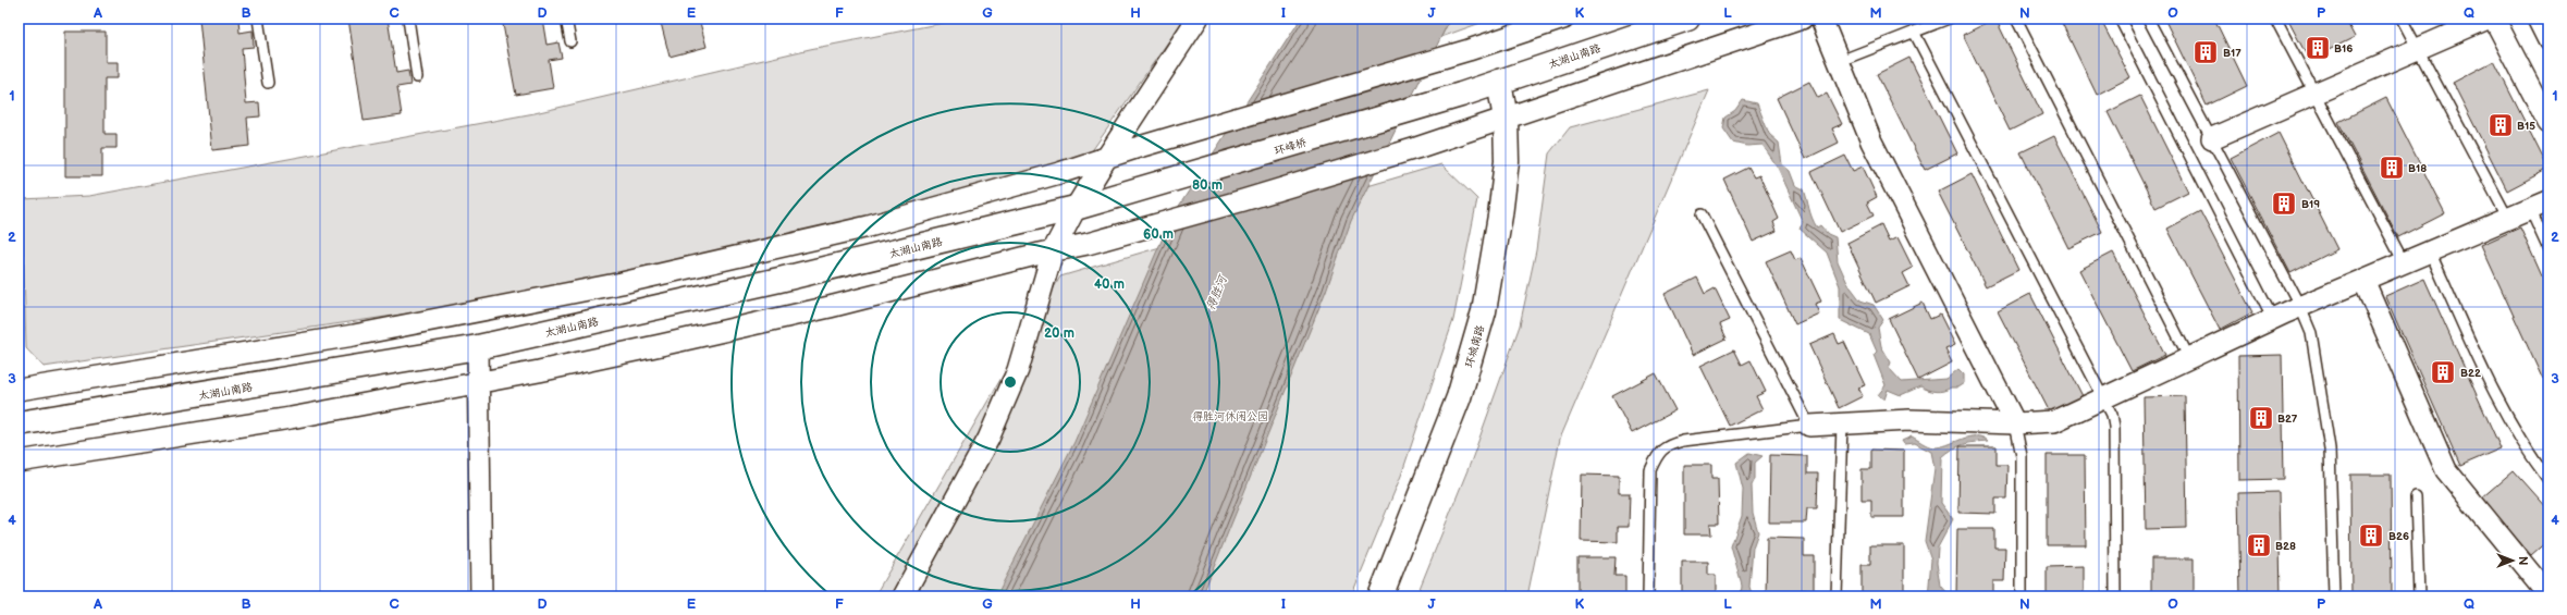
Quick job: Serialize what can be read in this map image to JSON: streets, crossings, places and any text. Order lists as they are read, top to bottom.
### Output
{
  "streets": {
    "main road": ["太湖山南路", "环峰桥", "环城南路"]
  },
  "crossings": [
    ["太湖山南路", "环峰桥"],
    ["太湖山南路", "环城南路"]
  ],
  "water": ["得胜河"],
  "parks": ["得胜河休闲公园"],
  "places": {
    "building": [
      "B16",
      "B17",
      "B15",
      "B18",
      "B19",
      "B22",
      "B27",
      "B26",
      "B28"
    ]
  },
  "north": "right",
  "grid": {
    "columns": [
      "A",
      "B",
      "C",
      "D",
      "E",
      "F",
      "G",
      "H",
      "I",
      "J",
      "K",
      "L",
      "M",
      "N",
      "O",
      "P",
      "Q"
    ],
    "rows": [
      "1",
      "2",
      "3",
      "4"
    ]
  },
  "rings": [
    "80 m",
    "60 m",
    "40 m",
    "20 m"
  ]
}
